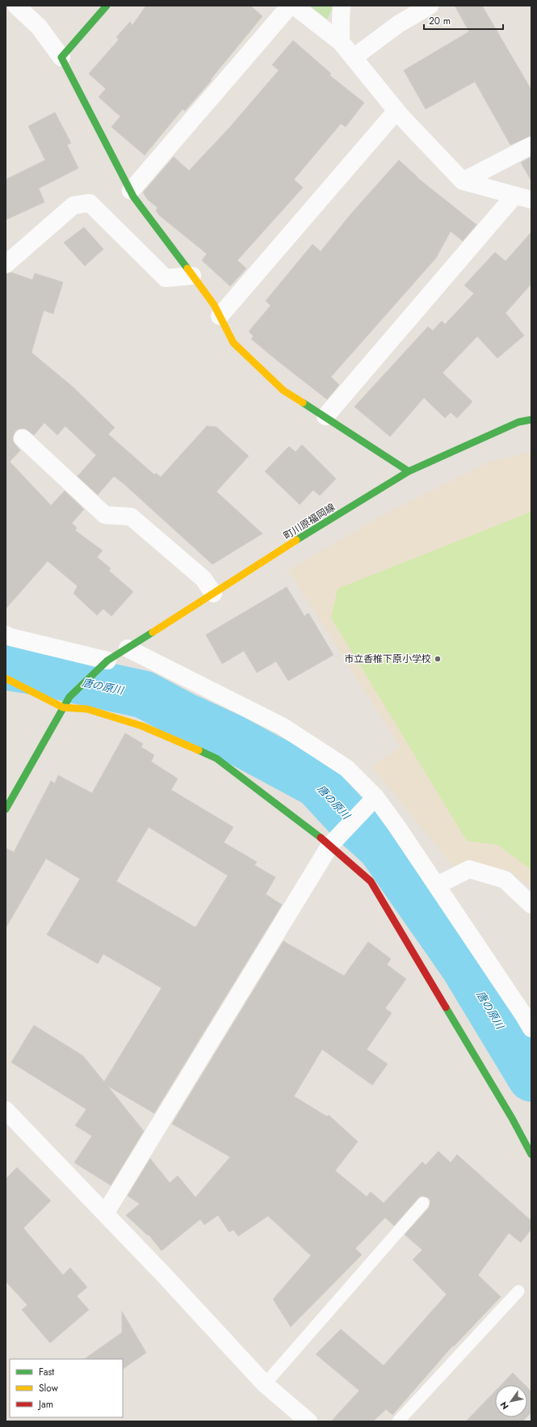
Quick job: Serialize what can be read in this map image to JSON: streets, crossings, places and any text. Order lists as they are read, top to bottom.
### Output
{
  "streets": {
    "street": ["町川原福岡線"]
  },
  "water": ["唐の原川"],
  "places": ["市立香椎下原小学校"],
  "legend": ["Fast", "Slow", "Jam"],
  "scale_bar": "20 m",
  "north": "bottom left"
}
